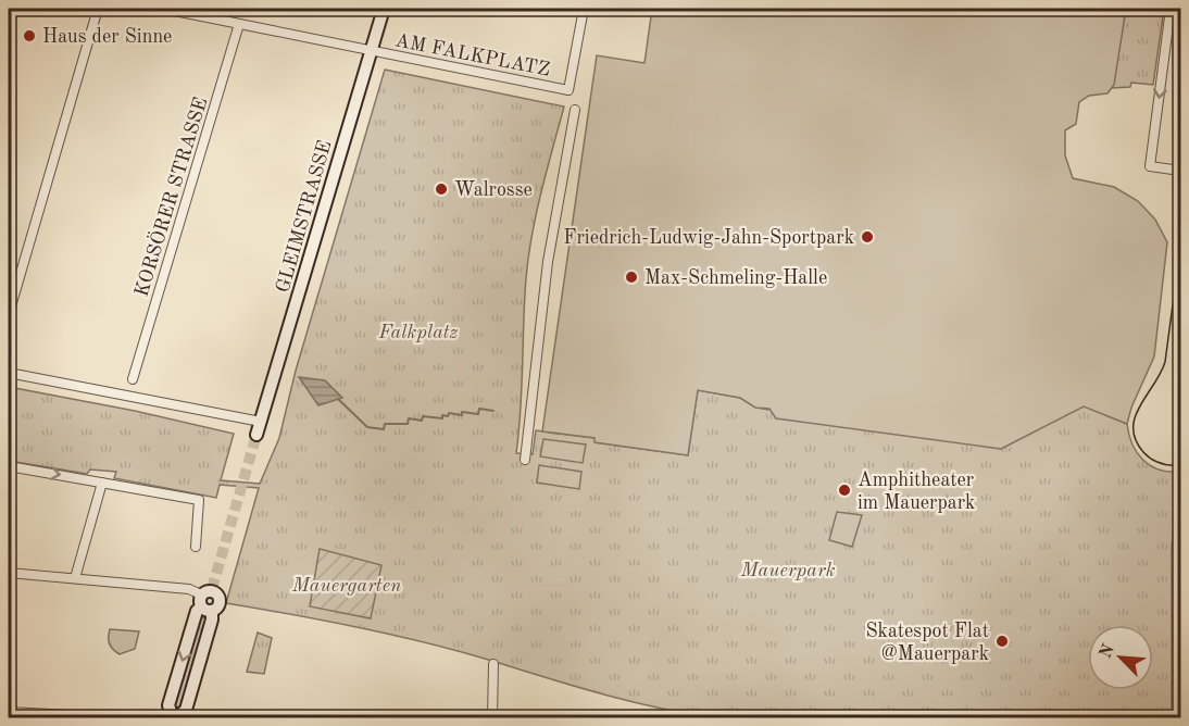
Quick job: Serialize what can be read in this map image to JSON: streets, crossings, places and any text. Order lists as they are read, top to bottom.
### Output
{
  "streets": {
    "street": ["AM FALKPLATZ", "KORSÖRER STRASSE", "GLEIMSTRASSE"]
  },
  "crossings": [
    ["AM FALKPLATZ", "KORSÖRER STRASSE"],
    ["AM FALKPLATZ", "GLEIMSTRASSE"]
  ],
  "parks": ["Falkplatz", "Mauerpark", "Mauergarten"],
  "places": [
    "Haus der Sinne",
    "Walrosse",
    "Friedrich-Ludwig-Jahn-Sportpark",
    "Max-Schmeling-Halle",
    "Amphitheater im Mauerpark",
    "Skatespot Flat @Mauerpark"
  ],
  "north": "top left"
}
